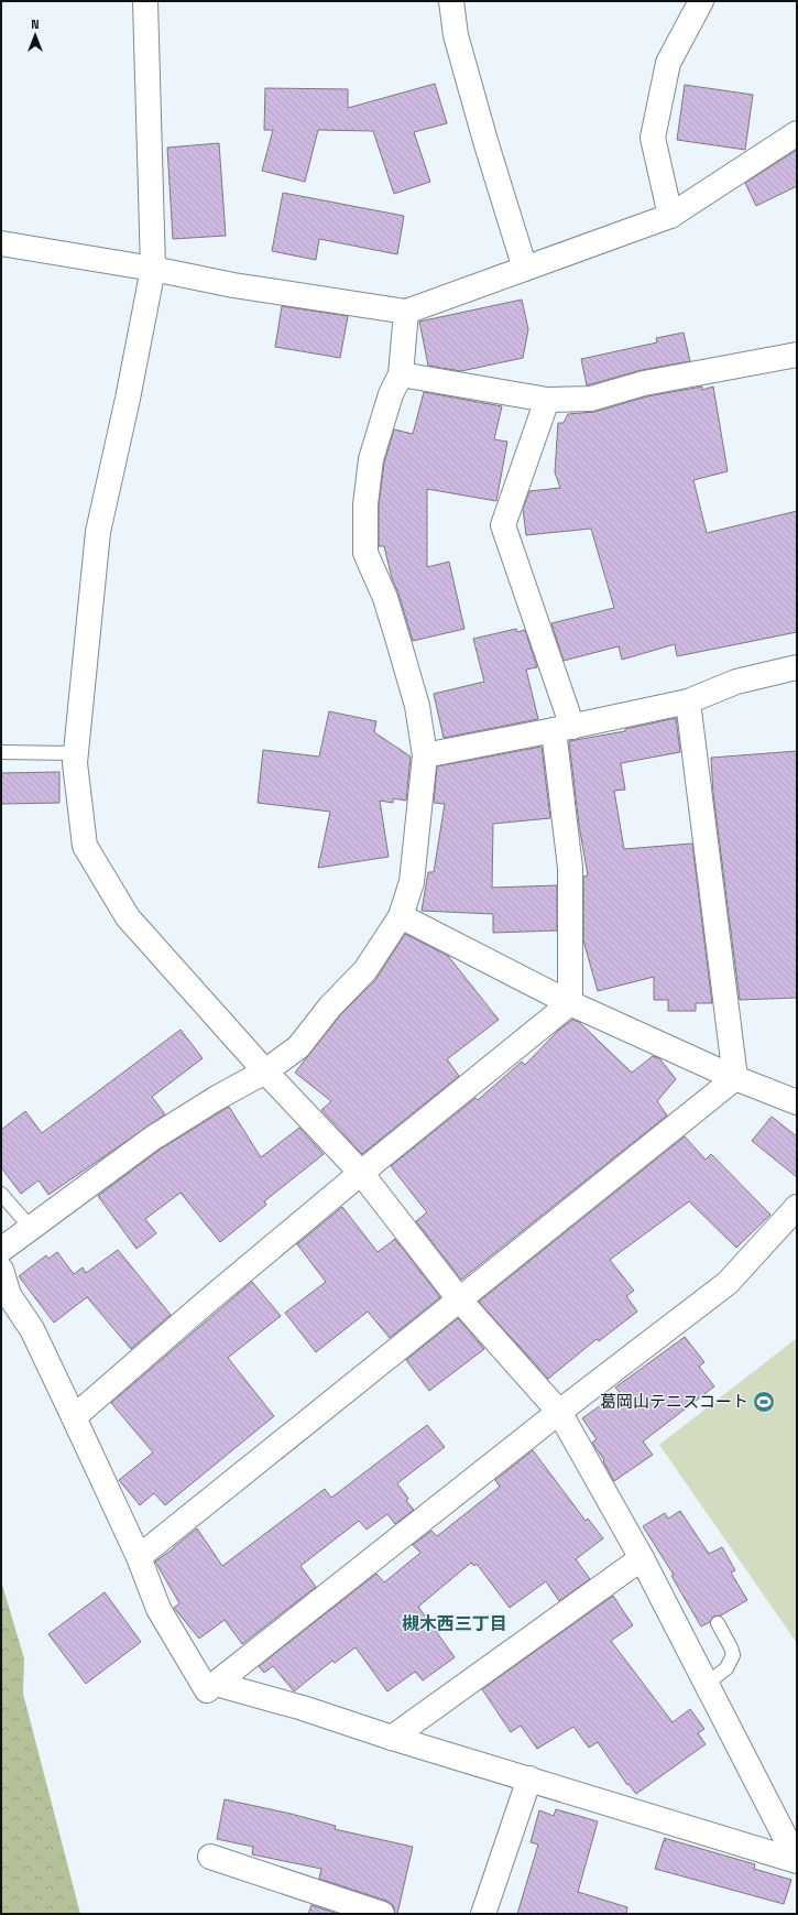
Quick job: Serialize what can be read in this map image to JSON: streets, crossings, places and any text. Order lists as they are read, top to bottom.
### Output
{
  "districts": ["槻木西三丁目"],
  "places": {
    "sports": ["葛岡山テニスコート"]
  },
  "north": "top"
}
